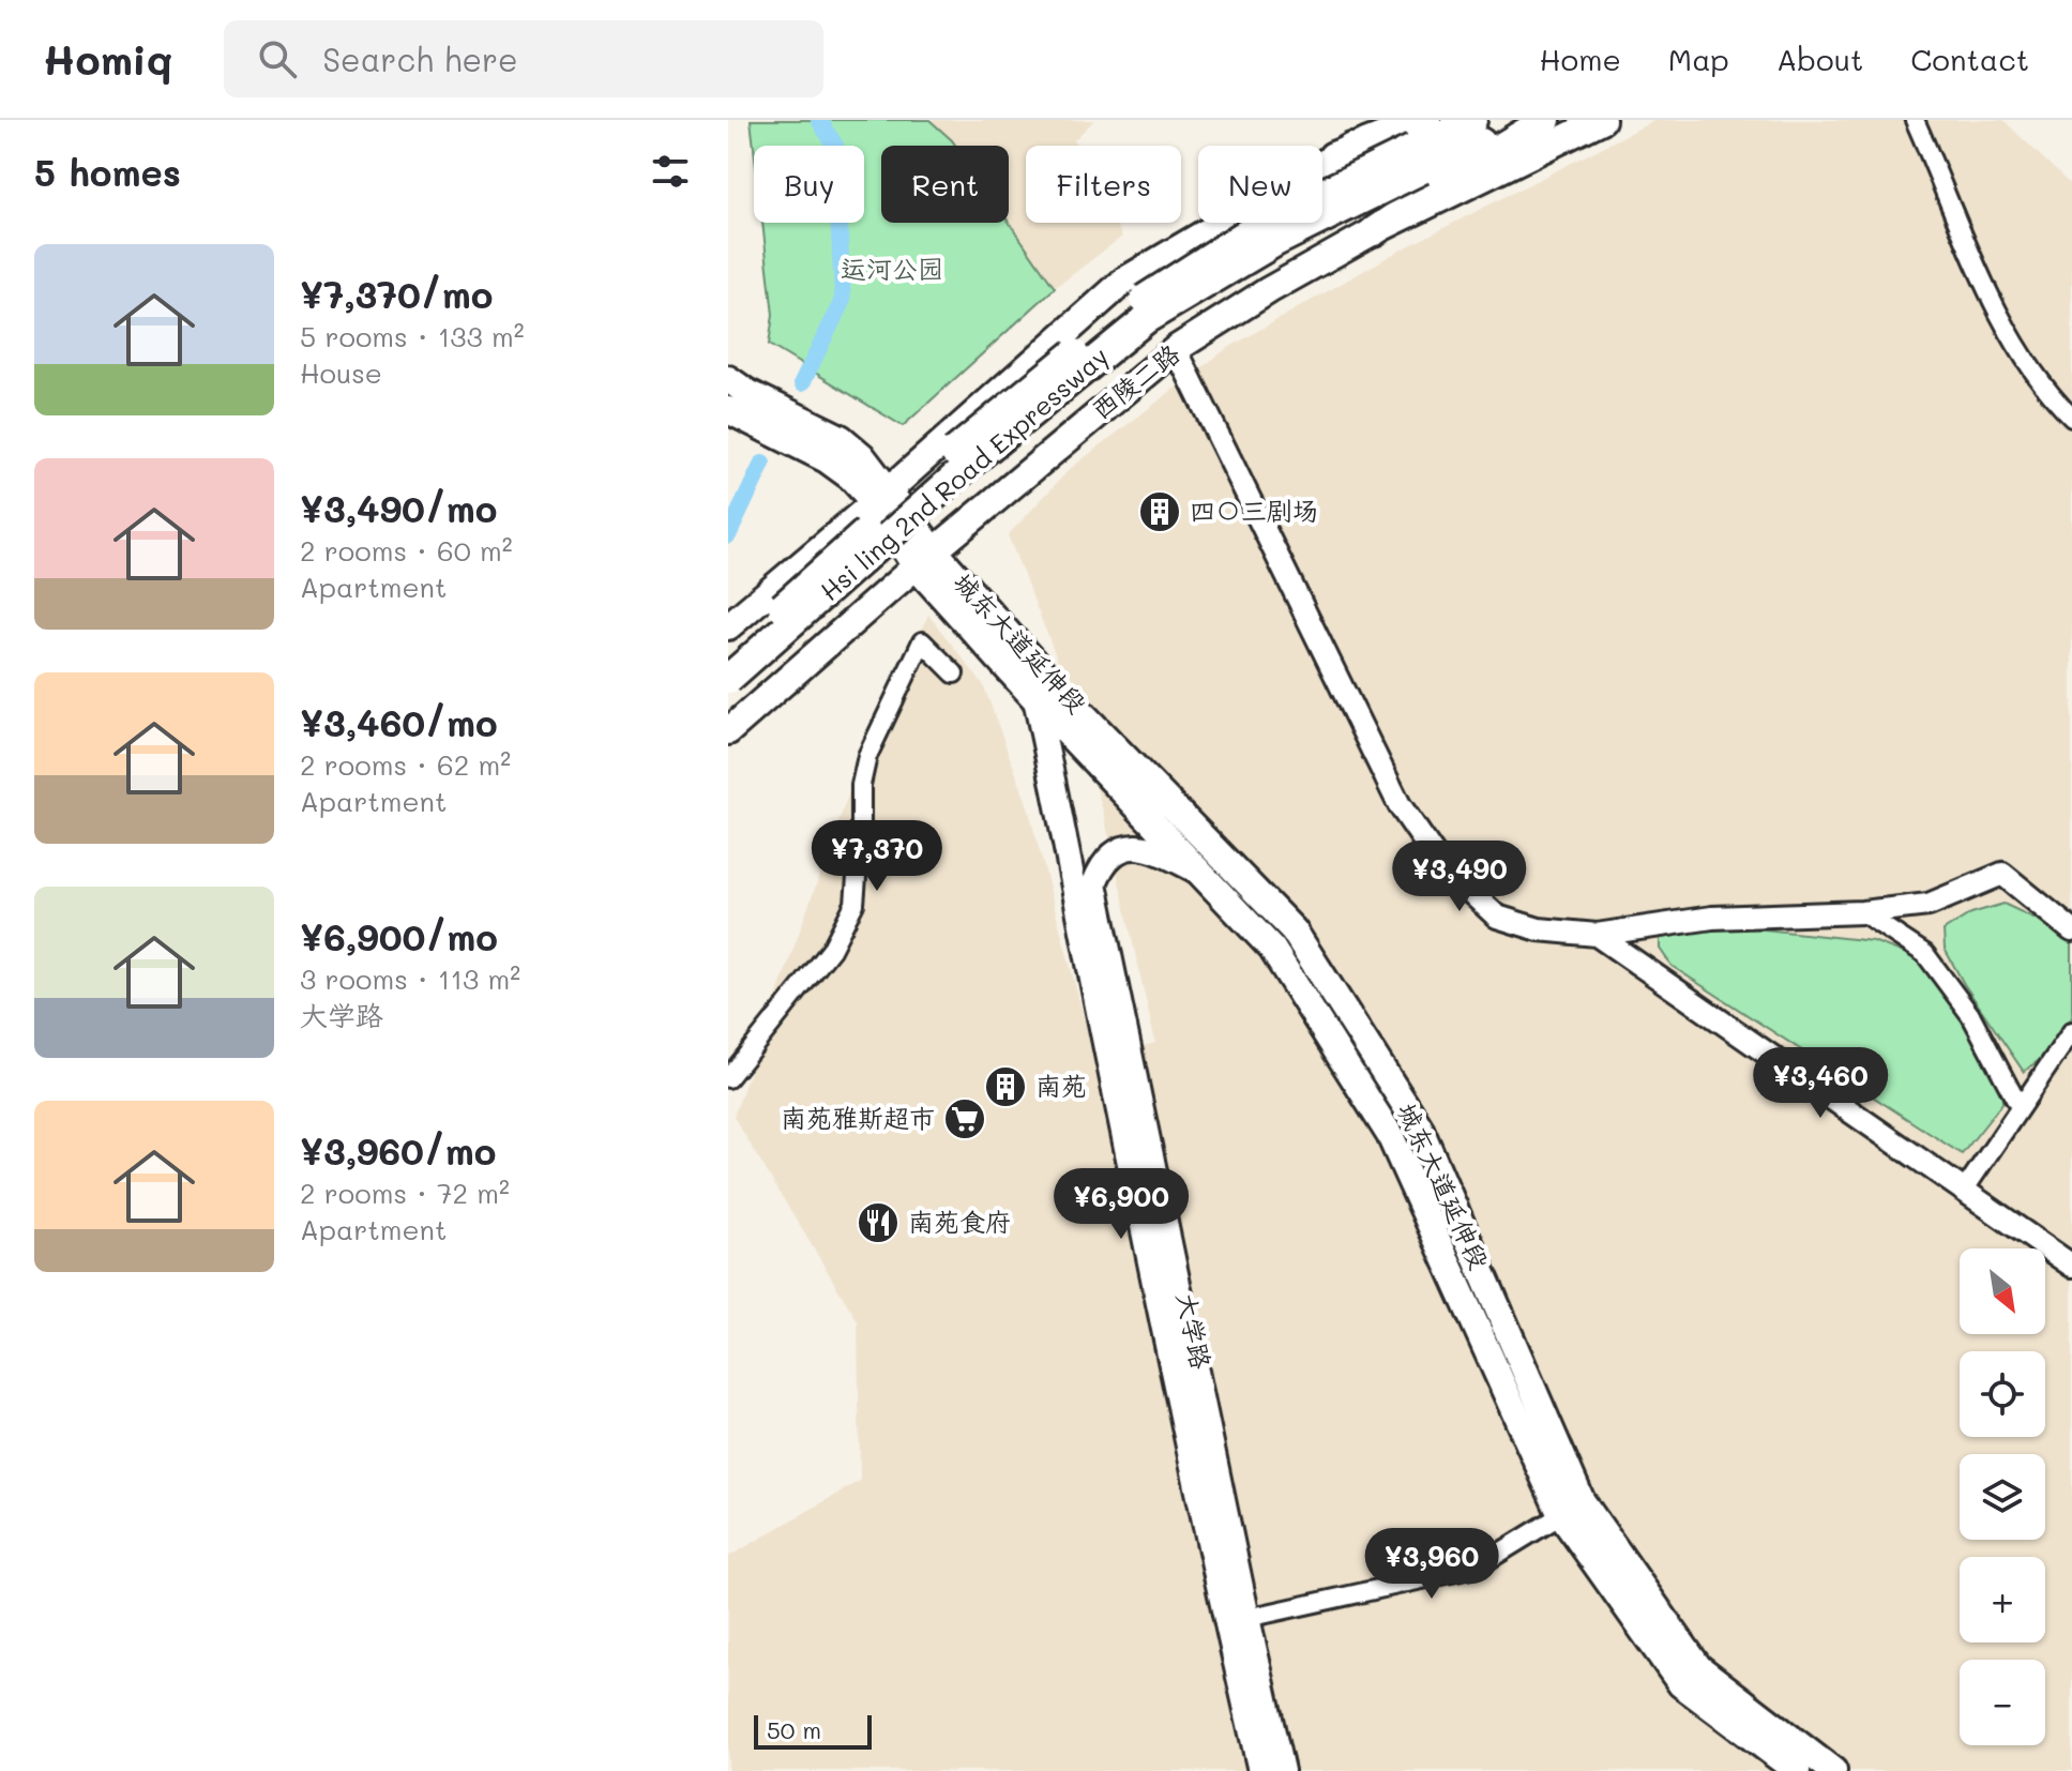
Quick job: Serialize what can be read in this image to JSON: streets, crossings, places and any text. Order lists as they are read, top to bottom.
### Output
{
  "streets": {
    "highway": ["Hsi ling 2nd Road Expressway"],
    "main road": ["西陵二路", "城东大道延伸段", "大学路"]
  },
  "crossings": [
    ["西陵二路", "城东大道延伸段"],
    ["城东大道延伸段", "大学路"]
  ],
  "parks": ["运河公园"],
  "places": {
    "building": ["四〇三剧场", "南苑"],
    "supermarket": ["南苑雅斯超市"],
    "restaurant": ["南苑食府"]
  },
  "scale_bar": "50 m",
  "north": "bottom right",
  "page": {
    "header": "Homiq",
    "search": "Search here",
    "nav": [
      "Home",
      "Map",
      "About",
      "Contact"
    ],
    "heading": "5 homes",
    "chip": [
      "Buy",
      "Rent",
      "Filters",
      "New"
    ],
    "list": [
      {
        "name": "¥7,370/mo",
        "note": "5 rooms · 133 m² · House"
      },
      {
        "name": "¥3,490/mo",
        "note": "2 rooms · 60 m² · Apartment"
      },
      {
        "name": "¥3,460/mo",
        "note": "2 rooms · 62 m² · Apartment"
      },
      {
        "name": "¥6,900/mo",
        "note": "3 rooms · 113 m² · 大学路"
      },
      {
        "name": "¥3,960/mo",
        "note": "2 rooms · 72 m² · Apartment"
      }
    ],
    "price": [
      "¥7,370",
      "¥3,490",
      "¥3,460",
      "¥6,900",
      "¥3,960"
    ],
    "map_buttons": ["+", "−"],
    "scale": "50 m"
  }
}
